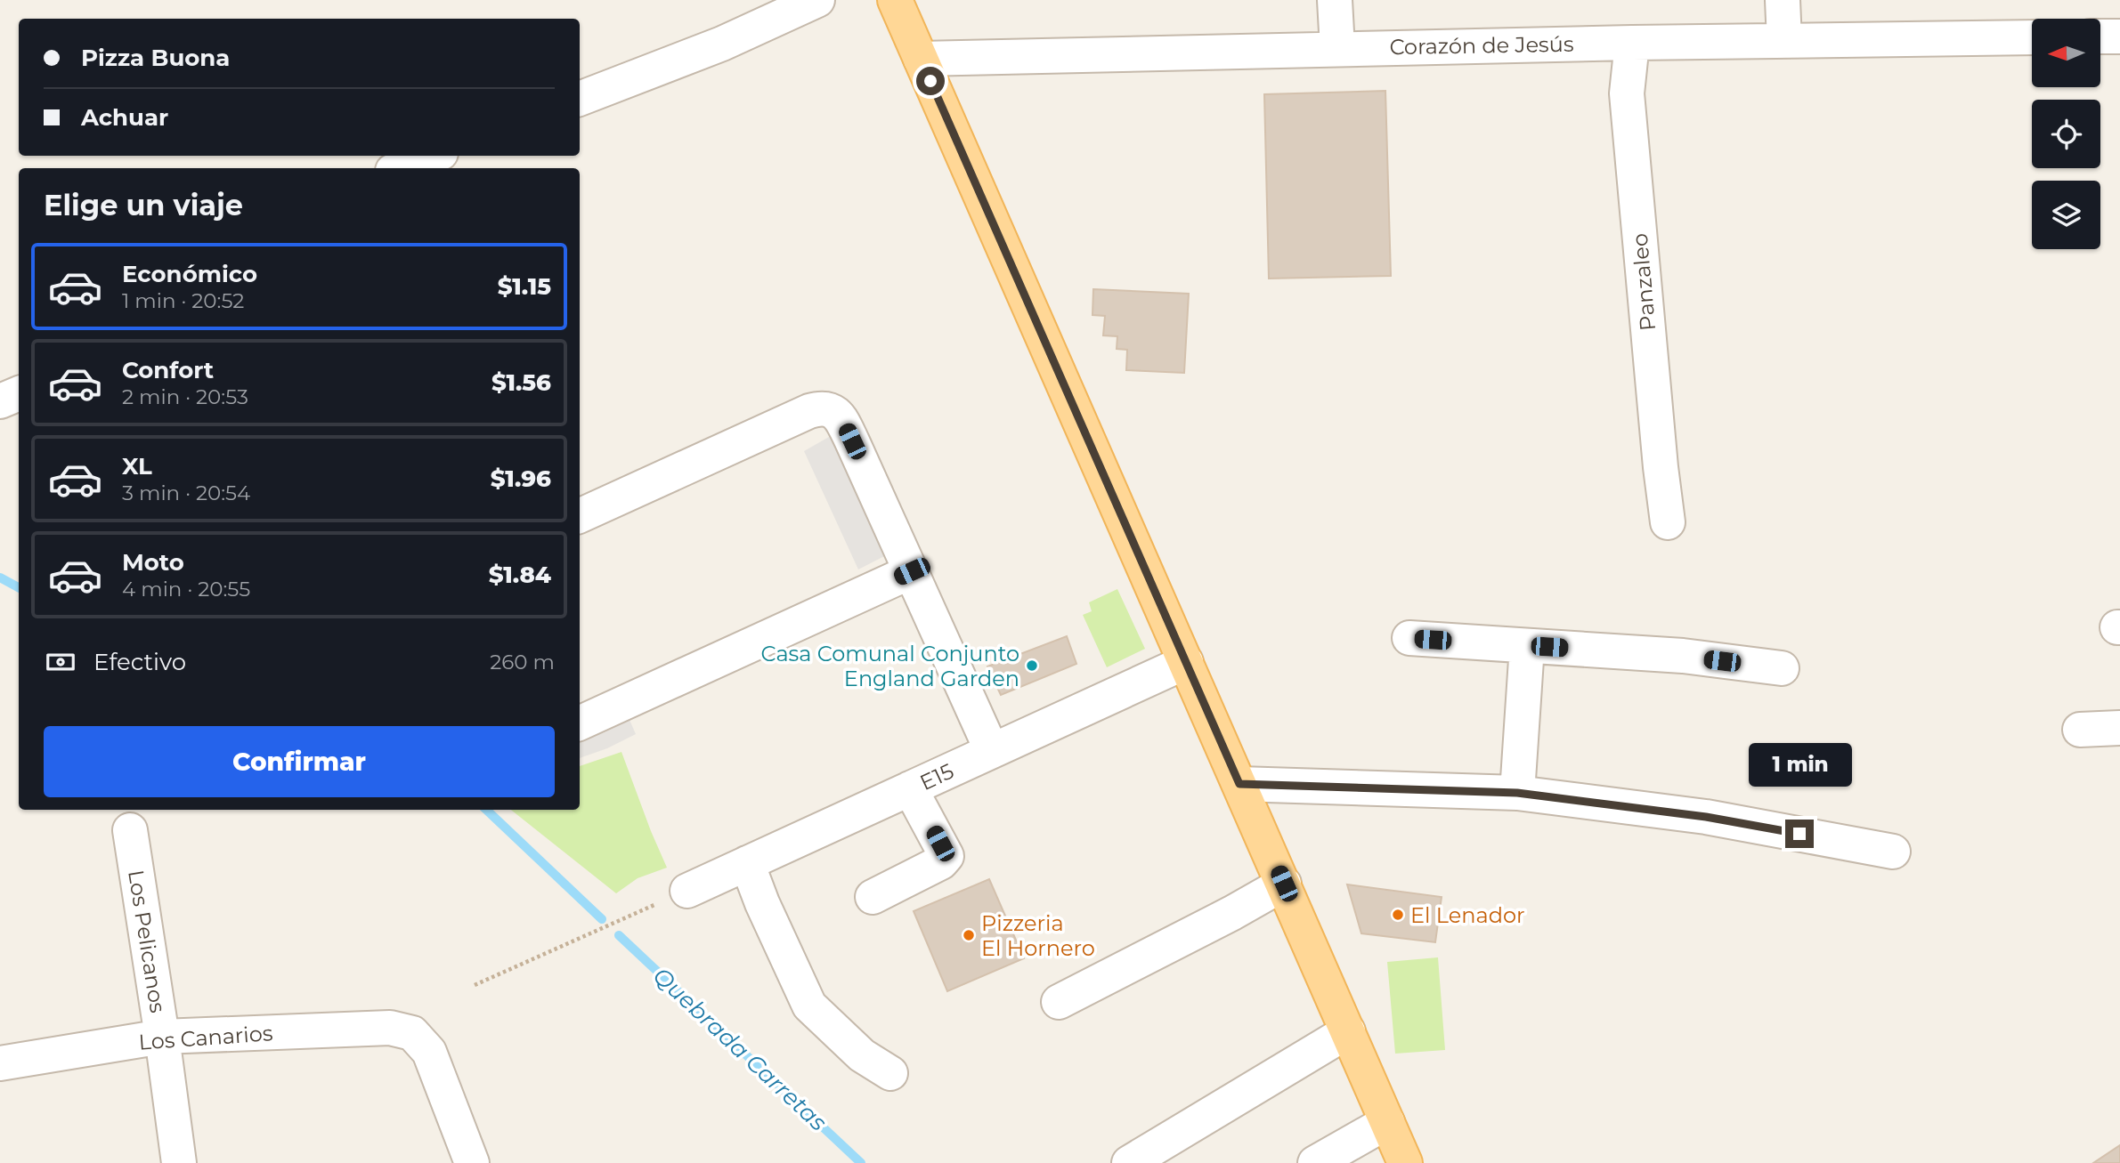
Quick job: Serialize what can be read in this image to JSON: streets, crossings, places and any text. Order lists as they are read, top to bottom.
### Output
{
  "streets": {
    "street": [
      "Corazón de Jesús",
      "Panzaleo",
      "E15",
      "Los Pelicanos",
      "Los Canarios"
    ]
  },
  "crossings": [
    ["Corazón de Jesús", "Panzaleo"],
    ["Los Pelicanos", "Los Canarios"]
  ],
  "water": ["Quebrada Carretas"],
  "places": ["Casa Comunal Conjunto England Garden", "El Lenador", "Pizzeria El Hornero"],
  "north": "left",
  "page": {
    "banner": ["Pizza Buona", "Achuar"],
    "heading": "Elige un viaje",
    "list": [
      {
        "name": "Económico",
        "note": "1 min · 20:52",
        "value": "$1.15"
      },
      {
        "name": "Confort",
        "note": "2 min · 20:53",
        "value": "$1.56"
      },
      {
        "name": "XL",
        "note": "3 min · 20:54",
        "value": "$1.96"
      },
      {
        "name": "Moto",
        "note": "4 min · 20:55",
        "value": "$1.84"
      }
    ],
    "pay": ["Efectivo", "260 m"],
    "buttons": "Confirmar",
    "bubble": "1 min"
  }
}
